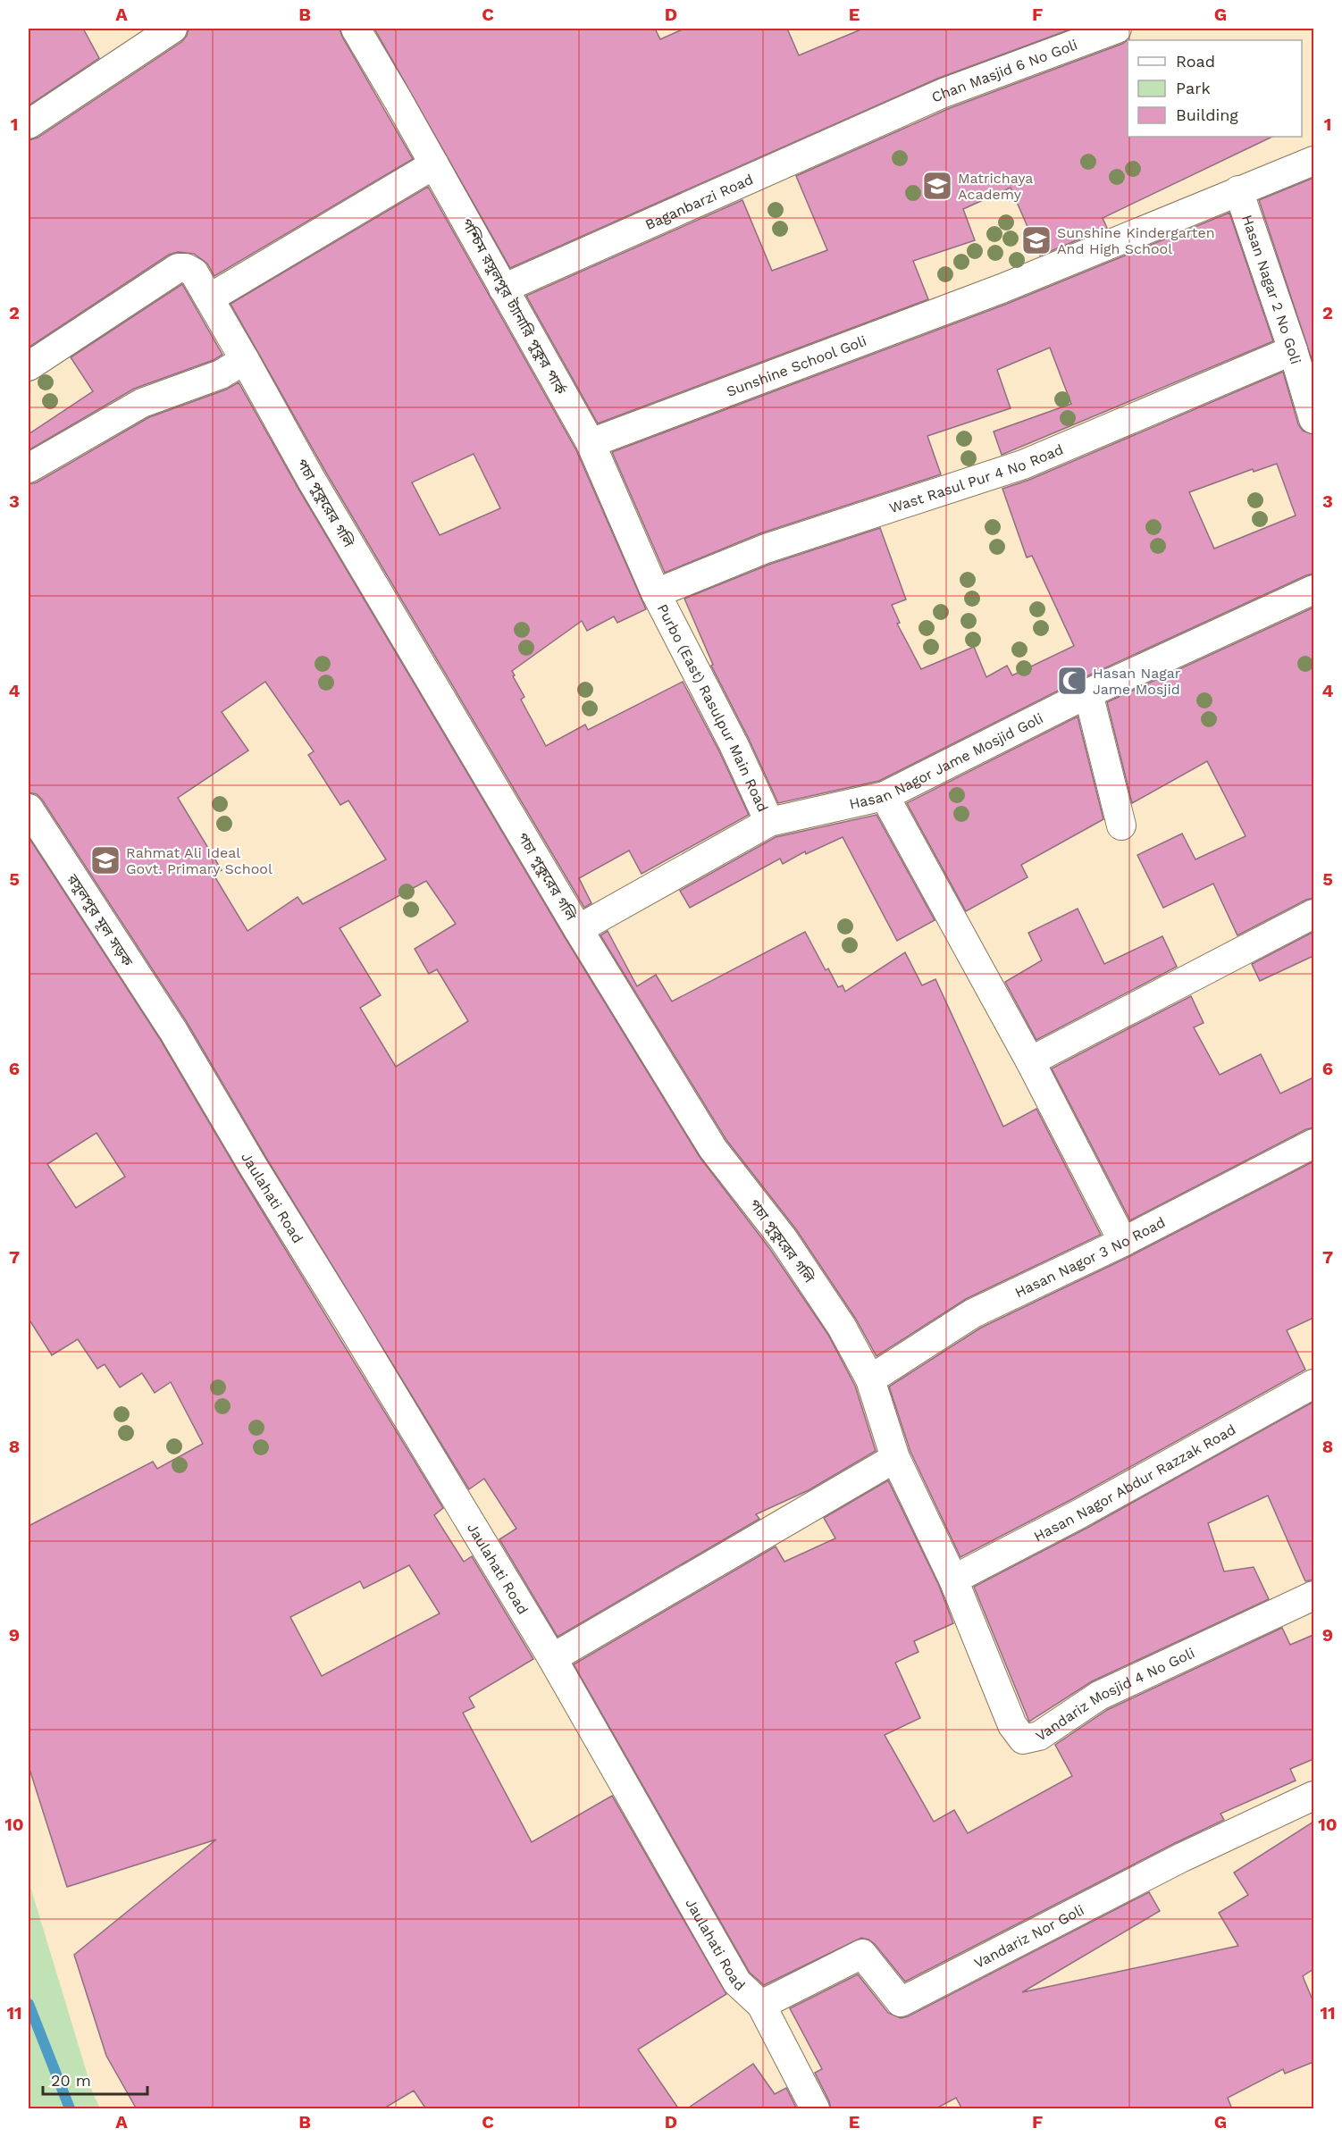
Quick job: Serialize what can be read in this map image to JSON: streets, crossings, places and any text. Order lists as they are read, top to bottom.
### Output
{
  "streets": {
    "street": [
      "Chan Masjid 6 No Goli",
      "Baganbarzi Road",
      "Hasan Nagar 2 No Goli",
      "পশ্চিম রসুলপুর ট্যানারি পুকুর পার্ক",
      "Sunshine School Goli",
      "Wast Rasul Pur 4 No Road",
      "পচা পুকুরের গলি",
      "Purbo (East) Rasulpur Main Road",
      "Hasan Nagor Jame Mosjid Goli",
      "রসুলপুর মূল সড়ক",
      "Jaulahati Road",
      "Hasan Nagor 3 No Road",
      "Hasan Nagor Abdur Razzak Road",
      "Vandariz Mosjid 4 No Goli",
      "Vandariz Nor Goli"
    ]
  },
  "crossings": [
    ["Chan Masjid 6 No Goli", "Baganbarzi Road"],
    ["Baganbarzi Road", "পশ্চিম রসুলপুর ট্যানারি পুকুর পার্ক"],
    ["Hasan Nagar 2 No Goli", "Sunshine School Goli"],
    ["Hasan Nagar 2 No Goli", "Wast Rasul Pur 4 No Road"],
    ["পশ্চিম রসুলপুর ট্যানারি পুকুর পার্ক", "Sunshine School Goli"],
    ["পশ্চিম রসুলপুর ট্যানারি পুকুর পার্ক", "Wast Rasul Pur 4 No Road"],
    ["পশ্চিম রসুলপুর ট্যানারি পুকুর পার্ক", "Purbo (East) Rasulpur Main Road"],
    ["Wast Rasul Pur 4 No Road", "Purbo (East) Rasulpur Main Road"],
    ["পচা পুকুরের গলি", "Hasan Nagor Jame Mosjid Goli"],
    ["পচা পুকুরের গলি", "Hasan Nagor 3 No Road"],
    ["পচা পুকুরের গলি", "Hasan Nagor Abdur Razzak Road"],
    ["পচা পুকুরের গলি", "Vandariz Mosjid 4 No Goli"],
    ["Purbo (East) Rasulpur Main Road", "Hasan Nagor Jame Mosjid Goli"],
    ["রসুলপুর মূল সড়ক", "Jaulahati Road"],
    ["Jaulahati Road", "Vandariz Nor Goli"],
    ["Hasan Nagor Abdur Razzak Road", "Vandariz Mosjid 4 No Goli"]
  ],
  "places": {
    "school or university": ["Matrichaya Academy", "Sunshine Kindergarten And High School", "Rahmat Ali Ideal Govt. Primary School"],
    "mosque": ["Hasan Nagar Jame Mosjid"]
  },
  "legend": ["Road", "Park", "Building"],
  "scale_bar": "20 m",
  "grid": {
    "columns": [
      "A",
      "B",
      "C",
      "D",
      "E",
      "F",
      "G"
    ],
    "rows": [
      "1",
      "2",
      "3",
      "4",
      "5",
      "6",
      "7",
      "8",
      "9",
      "10",
      "11"
    ]
  }
}
